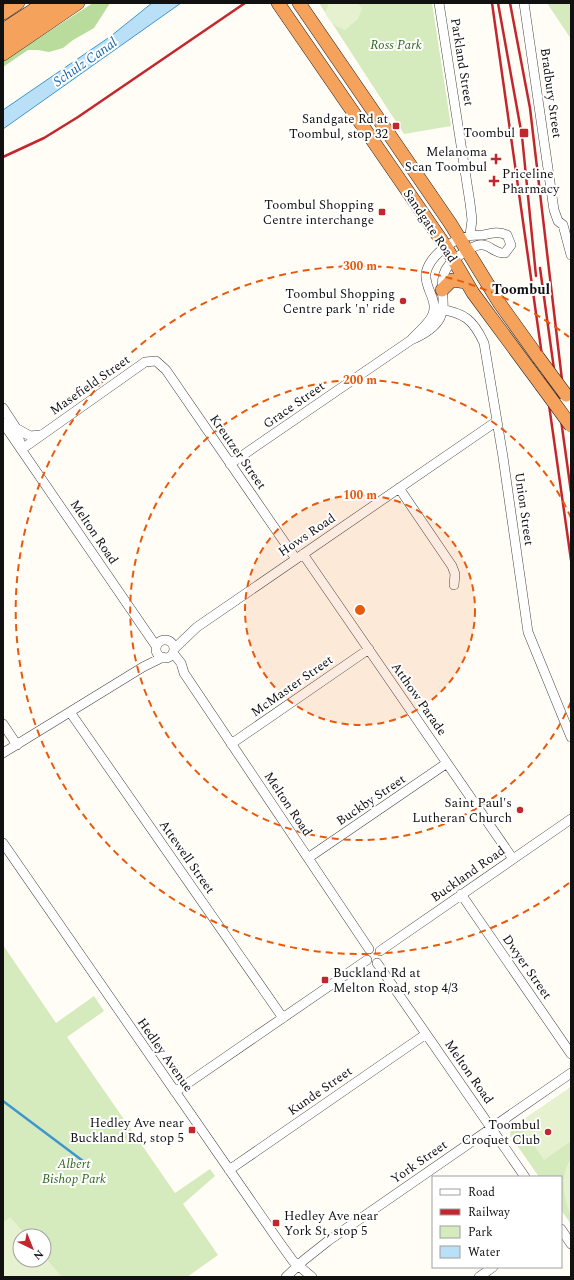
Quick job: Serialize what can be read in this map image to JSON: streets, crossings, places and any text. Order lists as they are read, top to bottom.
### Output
{
  "streets": {
    "highway": ["Sandgate Road"],
    "street": [
      "Parkland Street",
      "Bradbury Street",
      "Masefield Street",
      "Grace Street",
      "Kreutzer Street",
      "Union Street",
      "Melton Road",
      "Hows Road",
      "McMaster Street",
      "Atthow Parade",
      "Buckby Street",
      "Attewell Street",
      "Buckland Road",
      "Dwyer Street",
      "Hedley Avenue",
      "Kunde Street",
      "York Street"
    ]
  },
  "crossings": [
    ["Parkland Street", "Sandgate Road"],
    ["Parkland Street", "Grace Street"],
    ["Sandgate Road", "Grace Street"],
    ["Masefield Street", "Kreutzer Street"],
    ["Masefield Street", "Melton Road"],
    ["Grace Street", "Kreutzer Street"],
    ["Grace Street", "Union Street"],
    ["Kreutzer Street", "Hows Road"],
    ["Kreutzer Street", "Atthow Parade"],
    ["Union Street", "Hows Road"],
    ["Melton Road", "Hows Road"],
    ["Melton Road", "McMaster Street"],
    ["Melton Road", "Buckby Street"],
    ["Melton Road", "Buckland Road"],
    ["Melton Road", "Kunde Street"],
    ["Melton Road", "York Street"],
    ["Hows Road", "Atthow Parade"],
    ["Hows Road", "Attewell Street"],
    ["McMaster Street", "Atthow Parade"],
    ["Atthow Parade", "Buckby Street"],
    ["Atthow Parade", "Buckland Road"],
    ["Buckland Road", "Dwyer Street"],
    ["Hedley Avenue", "Kunde Street"],
    ["Hedley Avenue", "York Street"]
  ],
  "districts": ["Toombul"],
  "water": ["Schulz Canal"],
  "parks": ["Ross Park", "Albert Bishop Park"],
  "places": {
    "transit": [
      "Sandgate Rd at Toombul, stop 32",
      "Toombul",
      "Toombul Shopping Centre interchange",
      "Buckland Rd at Melton Road, stop 4/3",
      "Hedley Ave near Buckland Rd, stop 5",
      "Hedley Ave near York St, stop 5"
    ],
    "health": ["Melanoma Scan Toombul", "Priceline Pharmacy"],
    "other": ["Toombul Shopping Centre park 'n' ride", "Saint Paul's Lutheran Church", "Toombul Croquet Club"]
  },
  "legend": [
    "Road",
    "Railway",
    "Park",
    "Water"
  ],
  "north": "bottom right",
  "rings": ["300 m", "200 m", "100 m"]
}
